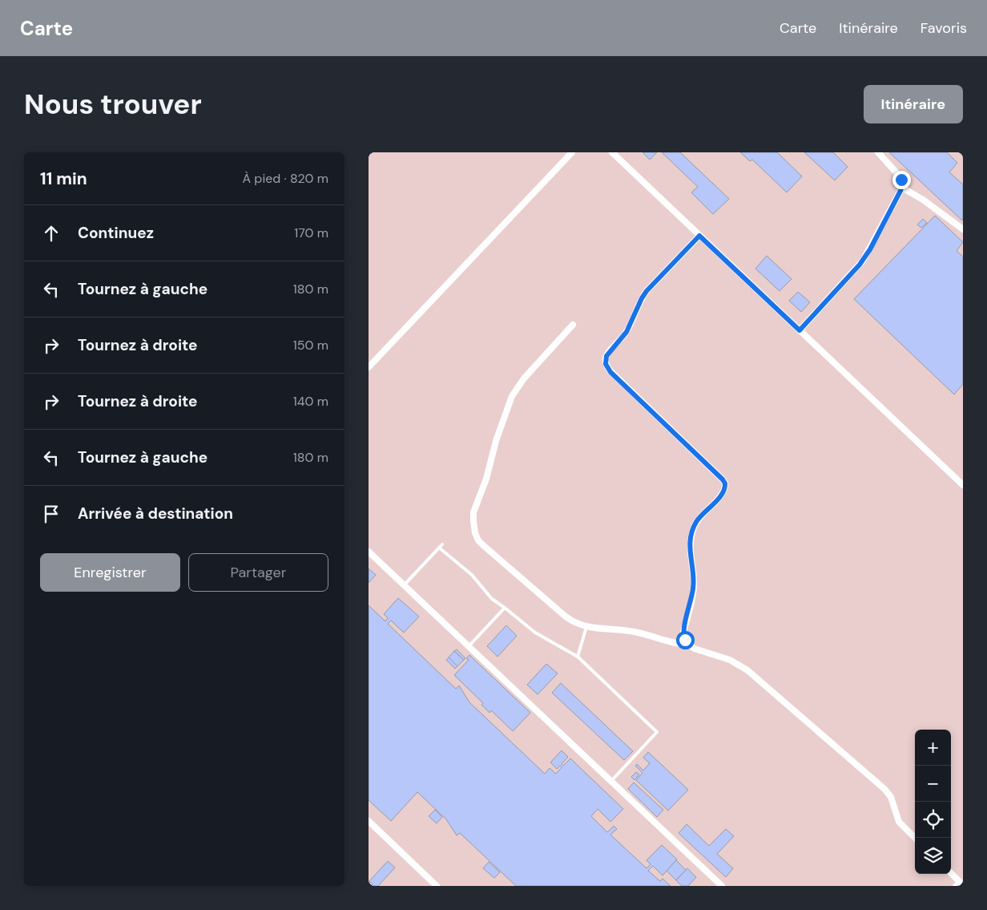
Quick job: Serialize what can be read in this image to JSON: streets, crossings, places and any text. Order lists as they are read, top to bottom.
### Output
{
  "page": {
    "header": "Carte",
    "nav": ["Carte", "Itinéraire", "Favoris"],
    "buttons": [
      "Itinéraire",
      ["Enregistrer", "Partager"]
    ],
    "title": "Nous trouver",
    "heading": ["11 min", "À pied · 820 m"],
    "list": [
      ["Continuez", "170 m"],
      ["Tournez à gauche", "180 m"],
      ["Tournez à droite", "150 m"],
      ["Tournez à droite", "140 m"],
      ["Tournez à gauche", "180 m"],
      "Arrivée à destination"
    ],
    "map_buttons": ["+", "−"]
  }
}
